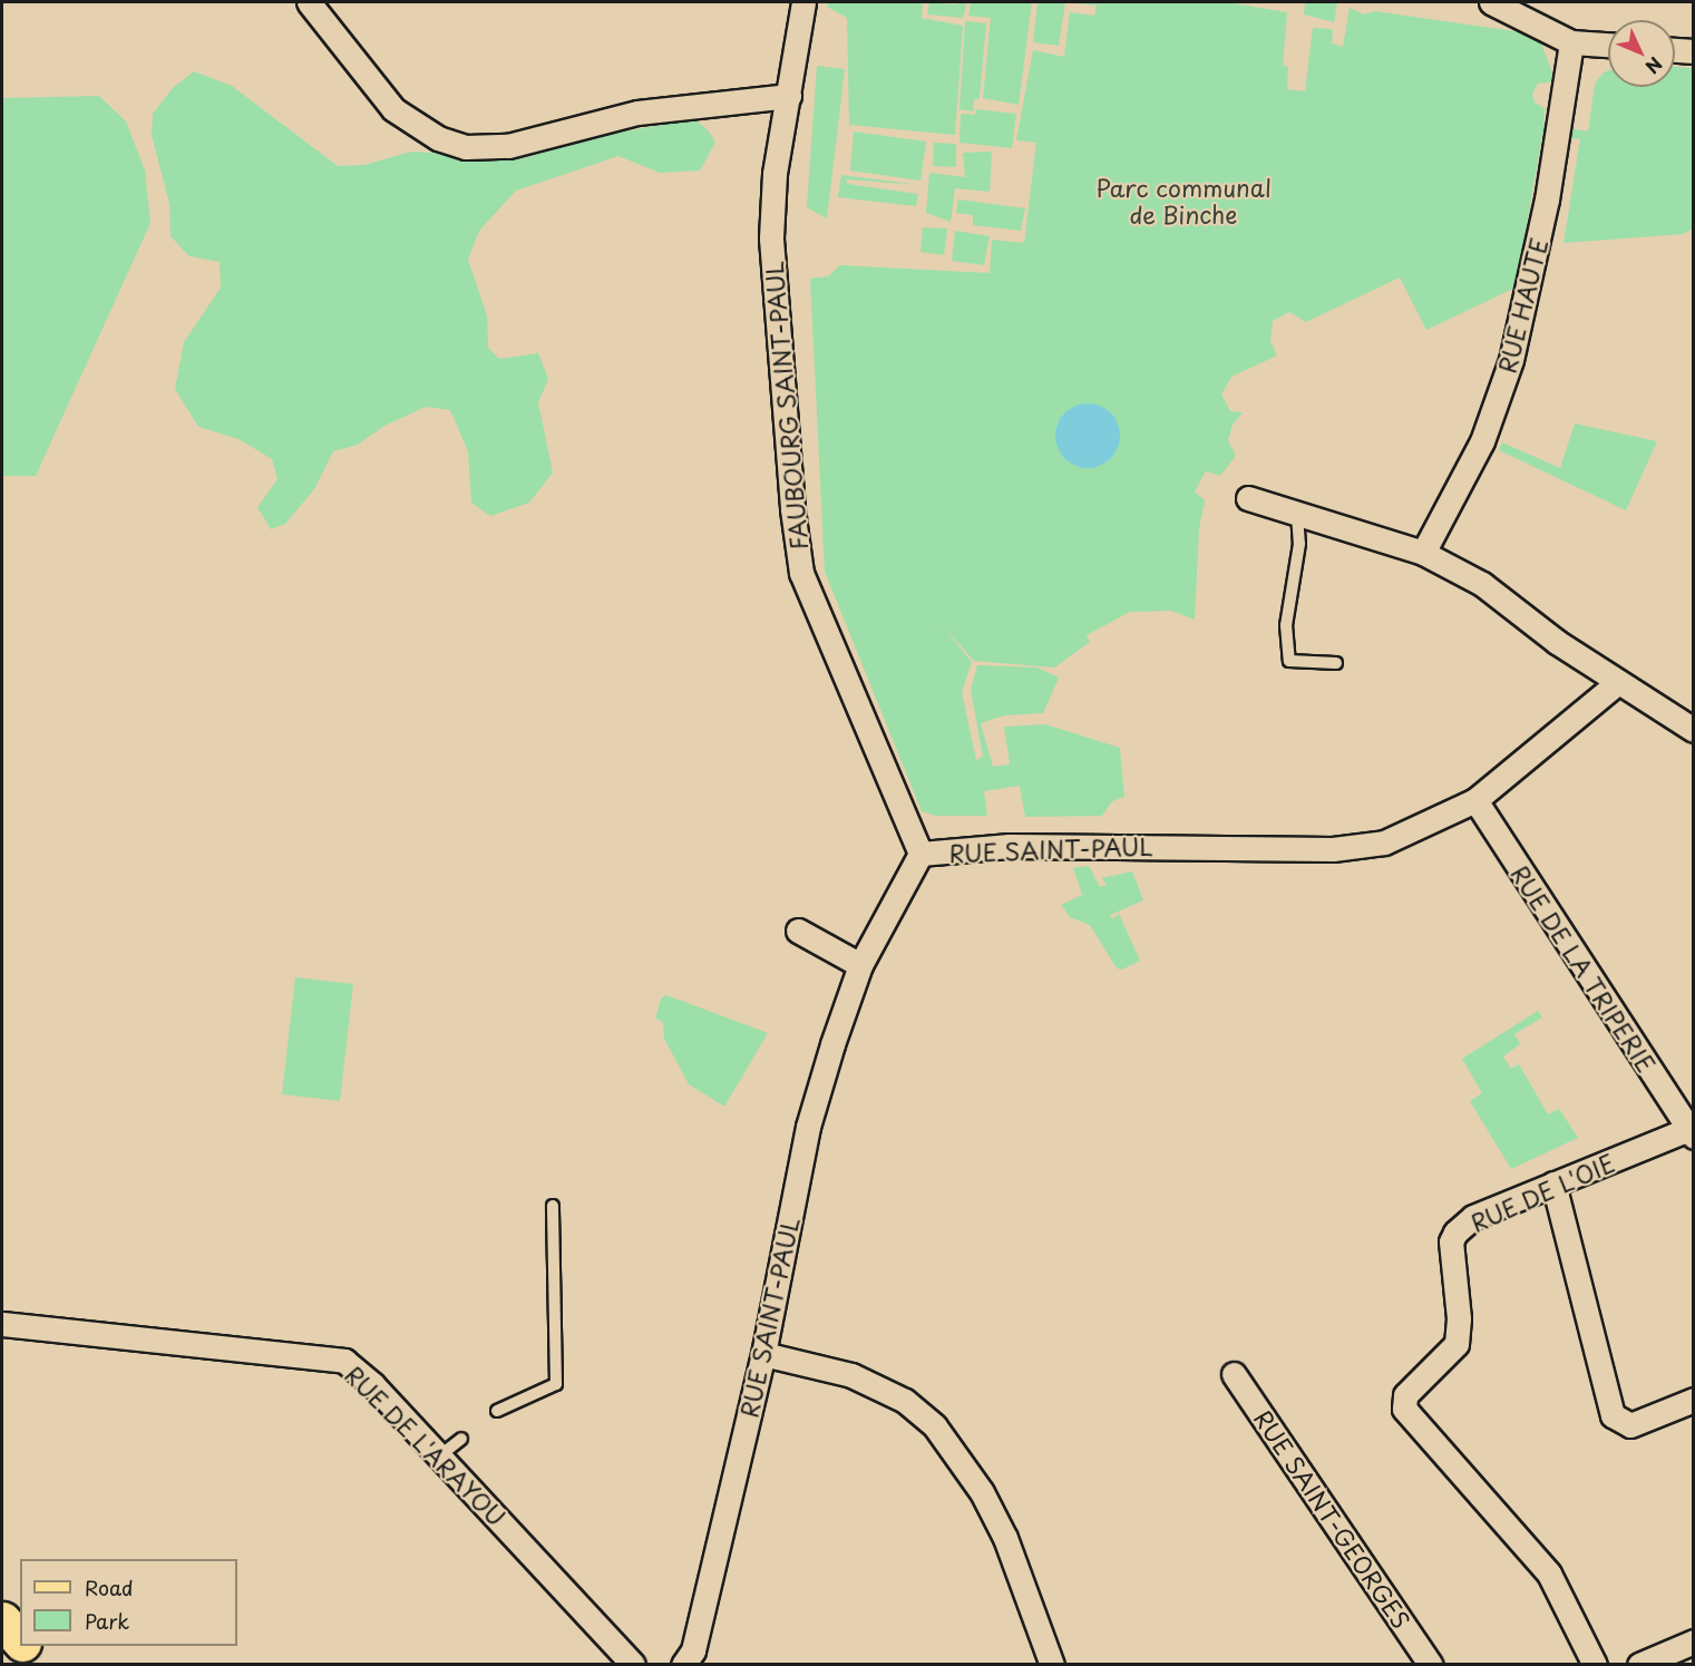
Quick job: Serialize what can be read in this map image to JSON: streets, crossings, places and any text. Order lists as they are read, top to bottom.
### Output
{
  "streets": {
    "street": [
      "RUE HAUTE",
      "FAUBOURG SAINT-PAUL",
      "RUE SAINT-PAUL",
      "RUE DE LA TRIPERIE",
      "RUE DE L'OIE",
      "RUE DE L'ARAYOU",
      "RUE SAINT-GEORGES"
    ]
  },
  "crossings": [
    ["FAUBOURG SAINT-PAUL", "RUE SAINT-PAUL"],
    ["RUE SAINT-PAUL", "RUE DE LA TRIPERIE"],
    ["RUE DE LA TRIPERIE", "RUE DE L'OIE"]
  ],
  "parks": ["Parc communal de Binche"],
  "legend": ["Road", "Park"],
  "north": "bottom right"
}
